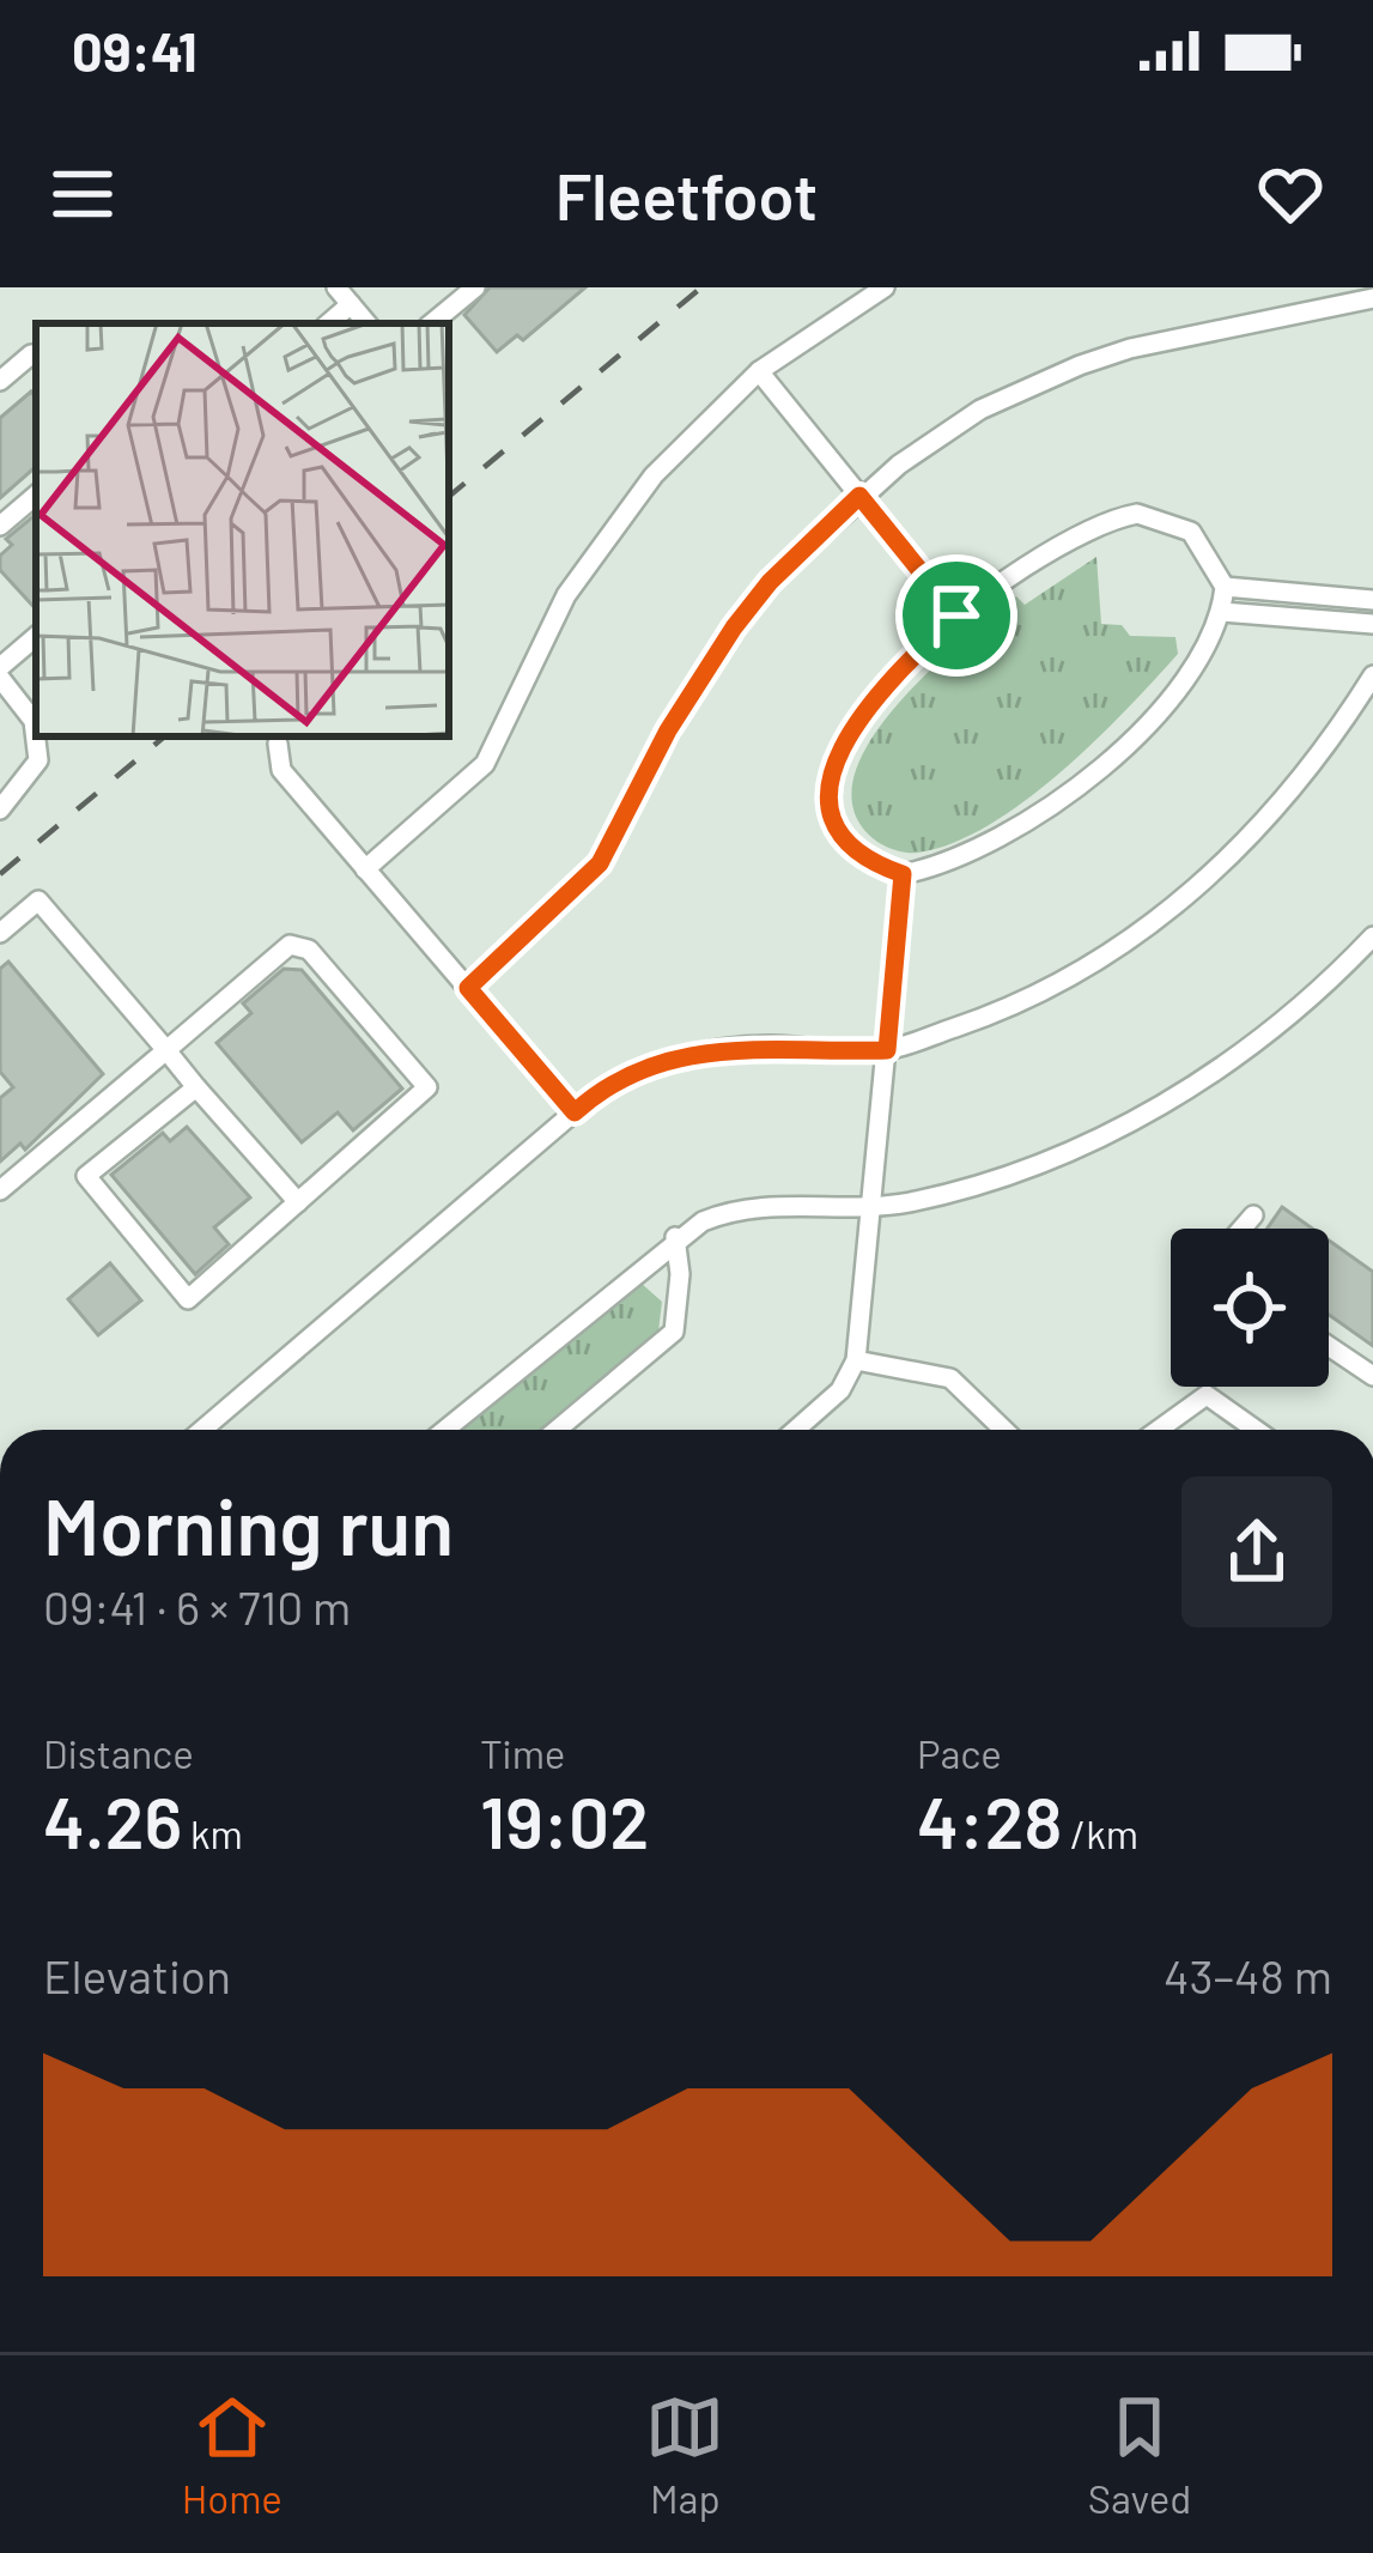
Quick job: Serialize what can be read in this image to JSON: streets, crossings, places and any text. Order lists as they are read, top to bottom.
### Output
{
  "page": {
    "status": "09:41",
    "header": "Fleetfoot",
    "heading": ["Morning run", "09:41 · 6 × 710 m"],
    "stats": [
      ["Distance", "4.26 km"],
      ["Time", "19:02"],
      ["Pace", "4:28 /km"]
    ],
    "chart": ["Elevation", "43–48 m"],
    "tabs": ["Home", "Map", "Saved"]
  }
}
